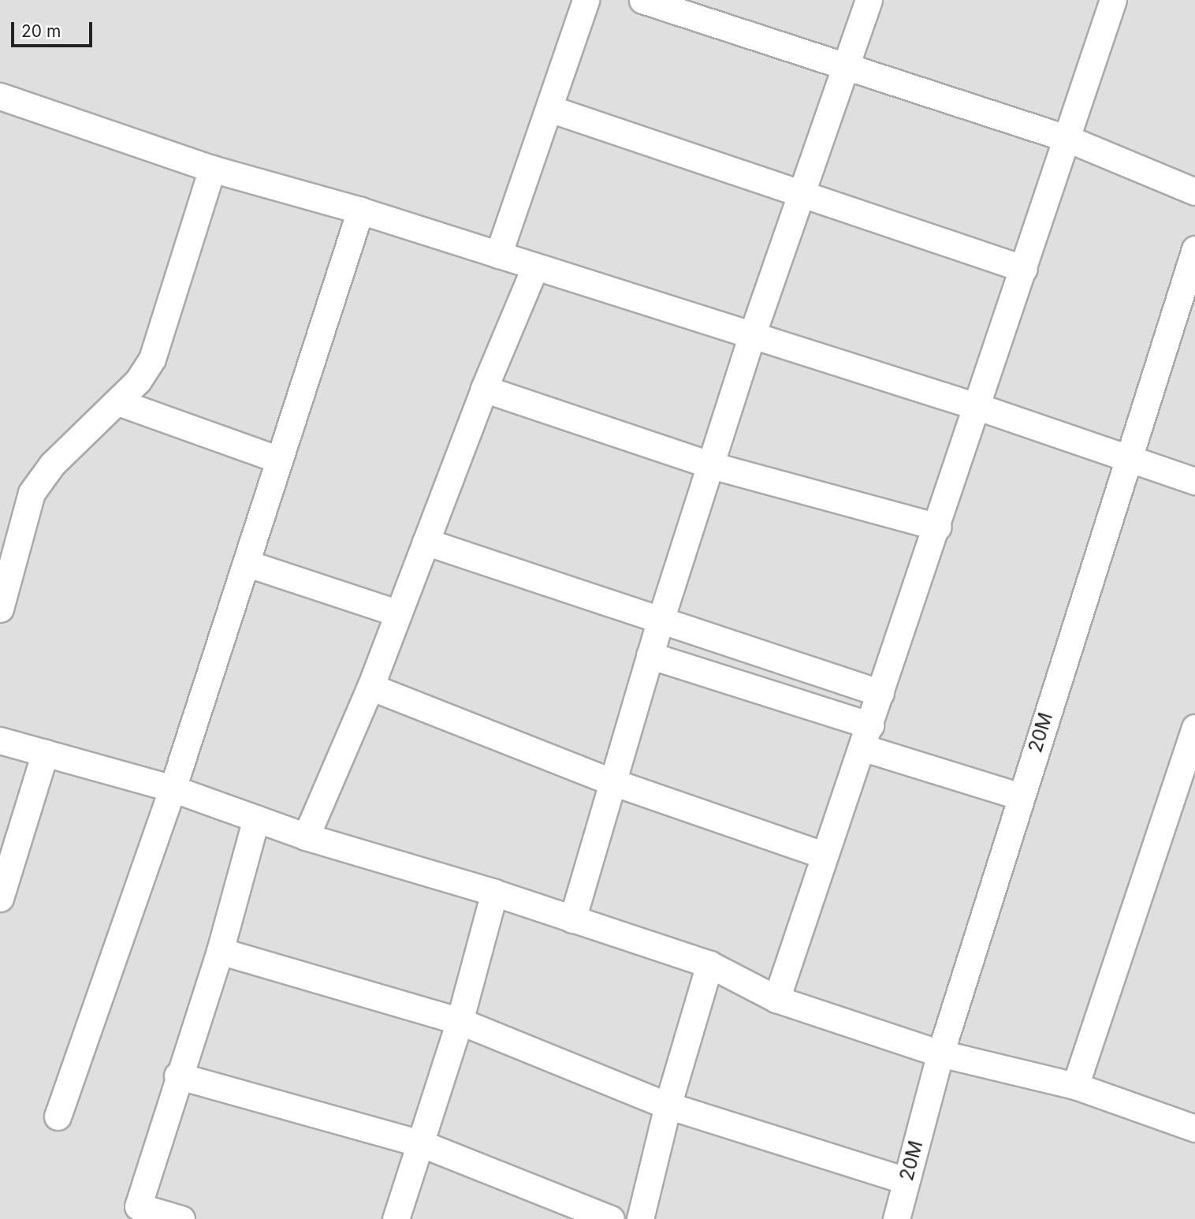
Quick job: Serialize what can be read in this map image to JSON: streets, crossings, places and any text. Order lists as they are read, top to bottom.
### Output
{
  "streets": {
    "street": ["20M"]
  },
  "scale_bar": "20 m"
}
